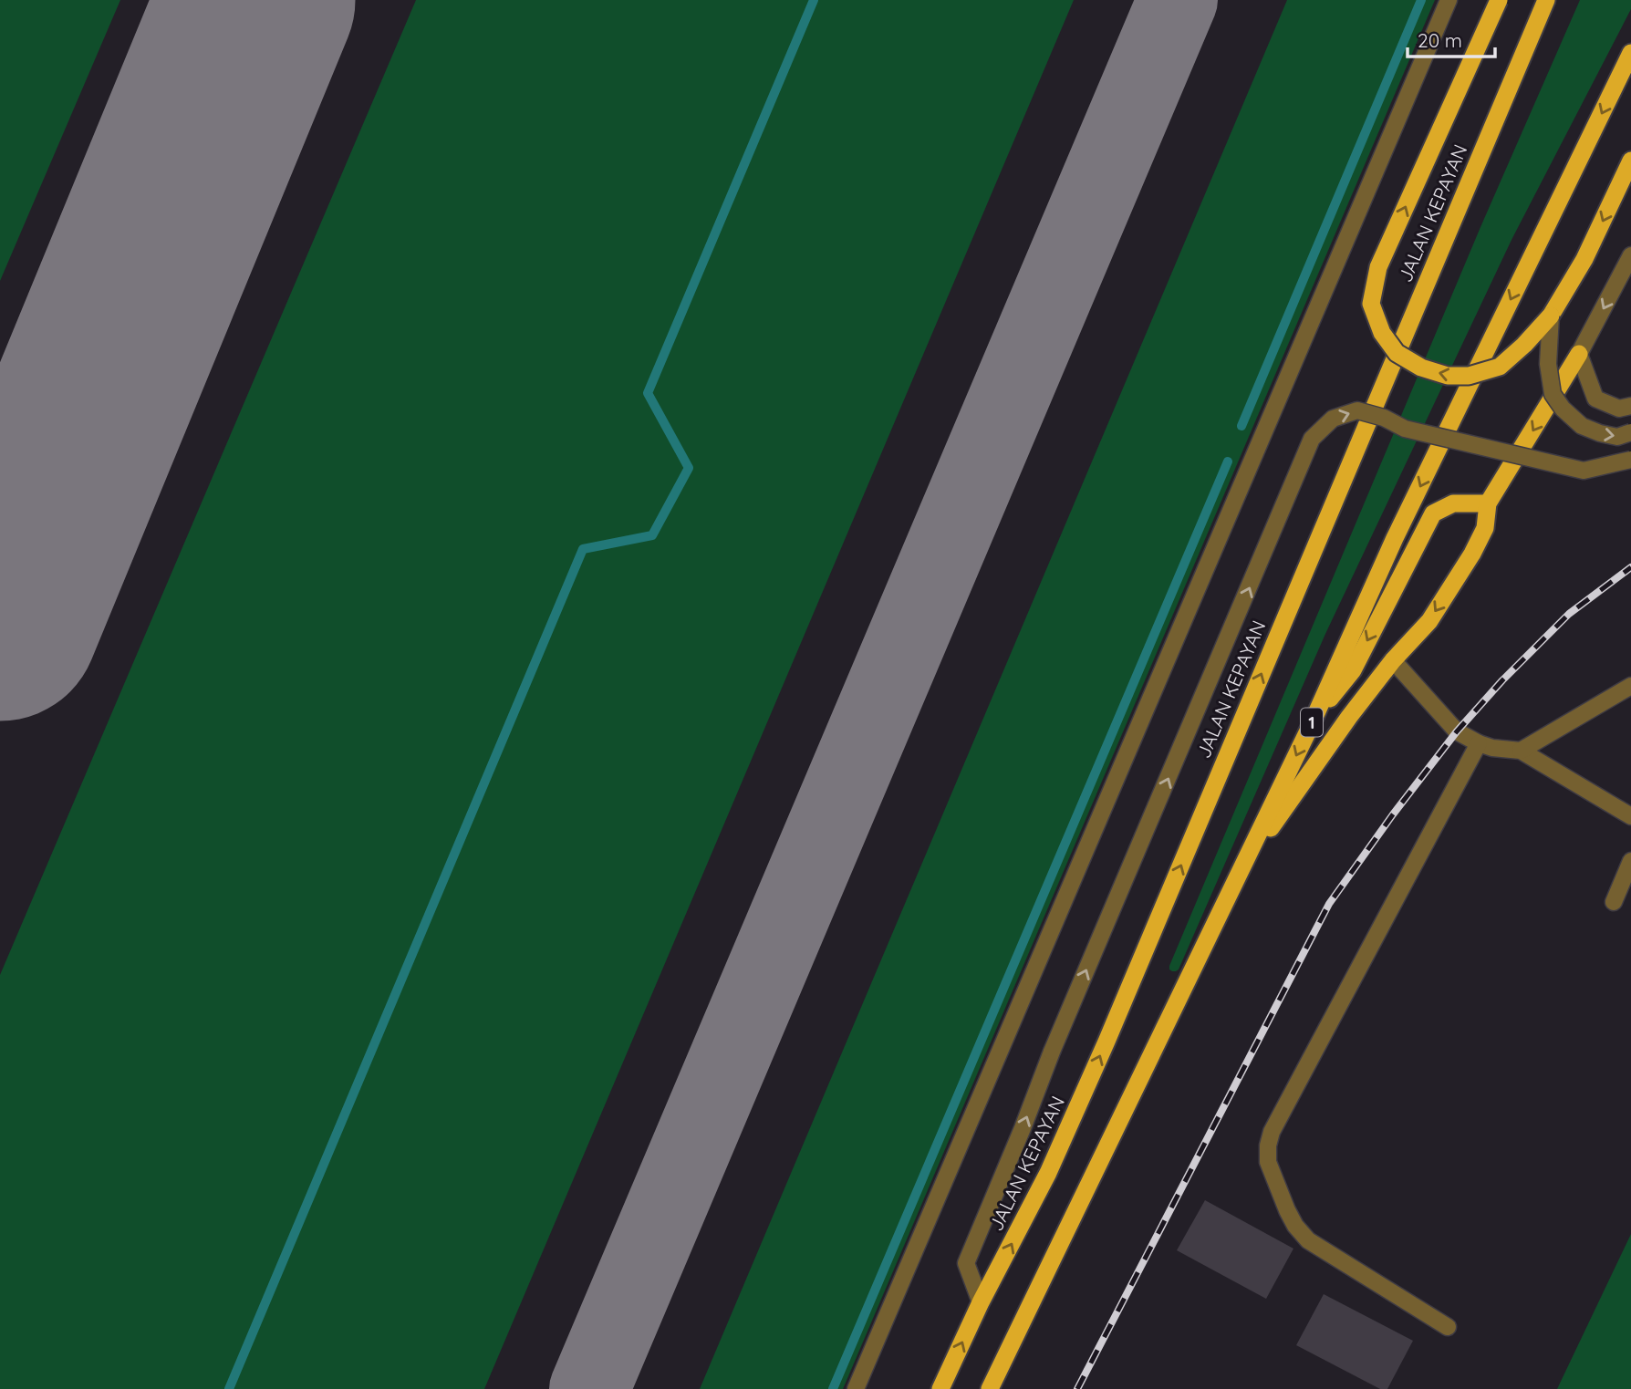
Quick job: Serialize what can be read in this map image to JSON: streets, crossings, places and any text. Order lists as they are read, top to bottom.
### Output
{
  "streets": {
    "highway": ["JALAN KEPAYAN", "1"]
  },
  "scale_bar": "20 m"
}
